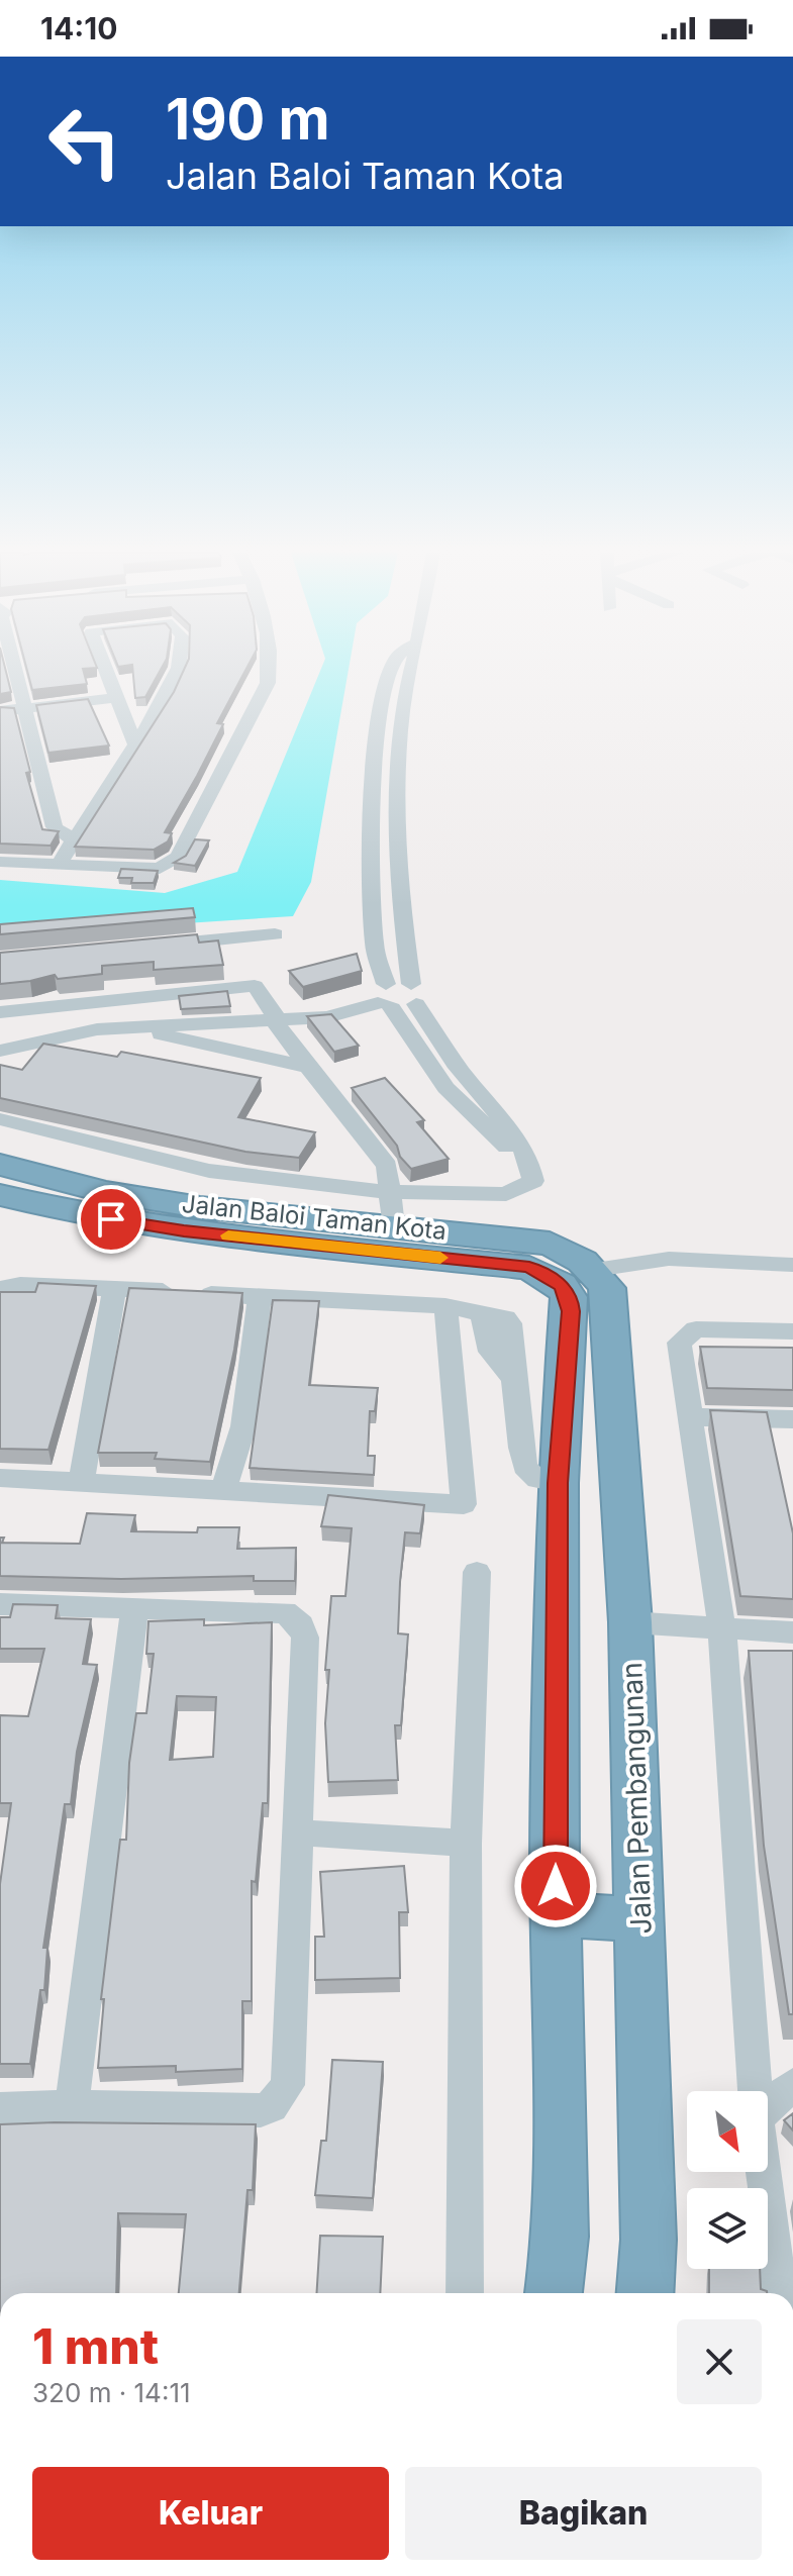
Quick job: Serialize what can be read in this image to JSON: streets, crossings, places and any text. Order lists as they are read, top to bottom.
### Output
{
  "streets": {
    "highway": ["Jalan Baloi Taman Kota", "Jalan Pembangunan"]
  },
  "crossings": [
    ["Jalan Baloi Taman Kota", "Jalan Pembangunan"]
  ],
  "north": "bottom right",
  "page": {
    "status": "14:10",
    "turn": ["190 m", "Jalan Baloi Taman Kota"],
    "heading": ["1 mnt", "320 m · 14:11"],
    "buttons": ["Keluar", "Bagikan"]
  }
}
